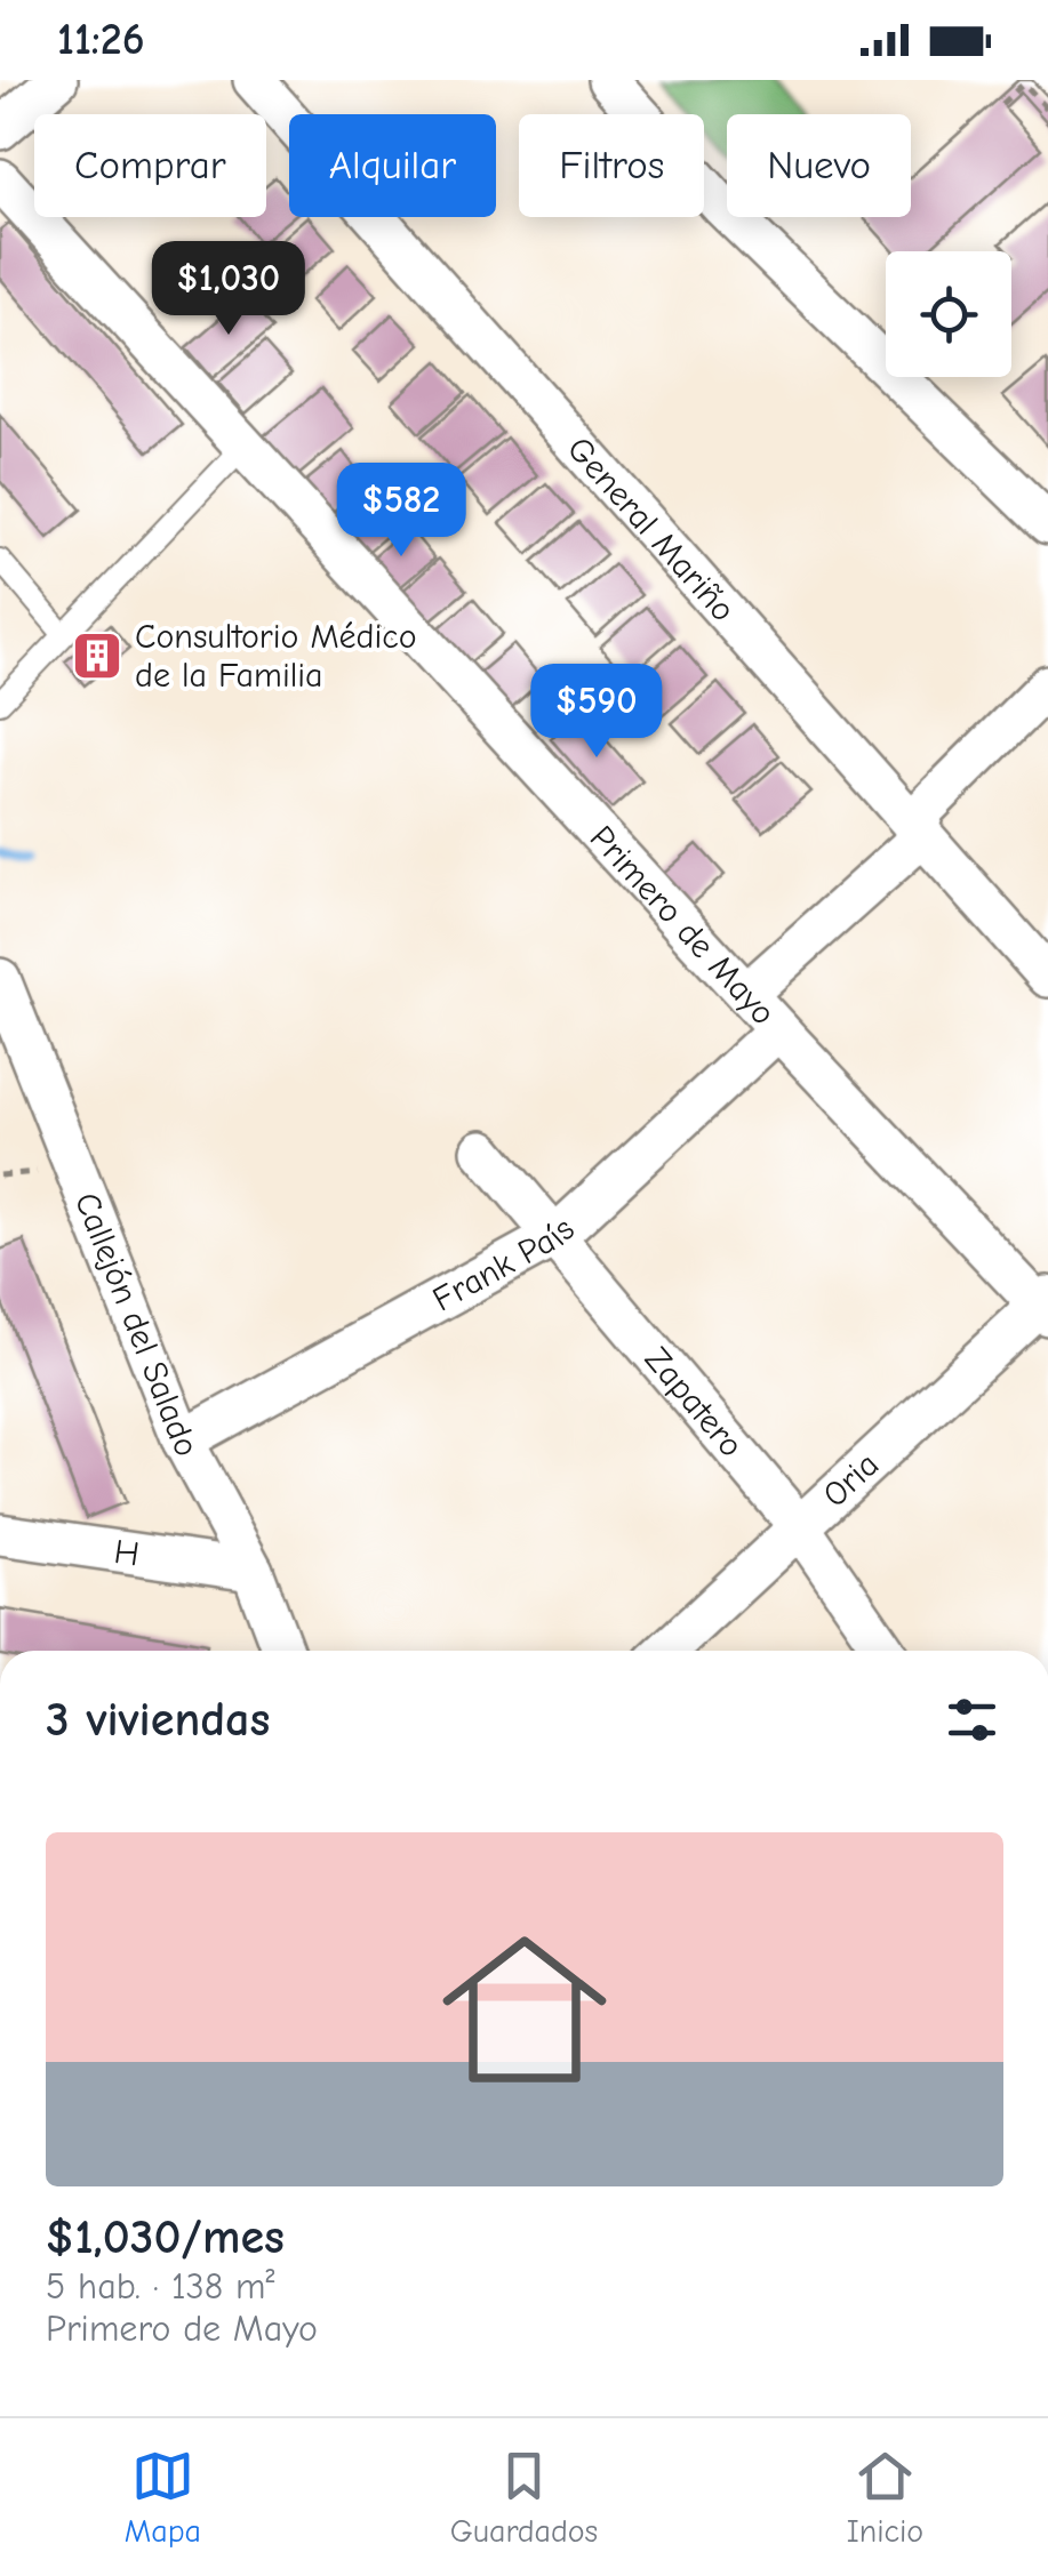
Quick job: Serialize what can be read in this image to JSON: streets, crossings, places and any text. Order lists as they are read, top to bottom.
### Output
{
  "streets": {
    "street": [
      "General Mariño",
      "Primero de Mayo",
      "Frank País",
      "Callejón del Salado",
      "Zapatero",
      "Oria",
      "H"
    ]
  },
  "crossings": [
    ["Primero de Mayo", "Frank País"],
    ["Primero de Mayo", "Oria"],
    ["Frank País", "Callejón del Salado"],
    ["Frank País", "Zapatero"],
    ["Callejón del Salado", "H"],
    ["Zapatero", "Oria"]
  ],
  "places": {
    "building": ["Consultorio Médico de la Familia"]
  },
  "page": {
    "status": "11:26",
    "chip": [
      "Comprar",
      "Alquilar",
      "Filtros",
      "Nuevo"
    ],
    "price": ["$1,030", "$582", "$590"],
    "heading": "3 viviendas",
    "list": [
      {
        "name": "$1,030/mes",
        "note": "5 hab. · 138 m² · Primero de Mayo"
      }
    ],
    "tabs": ["Mapa", "Guardados", "Inicio"]
  }
}
